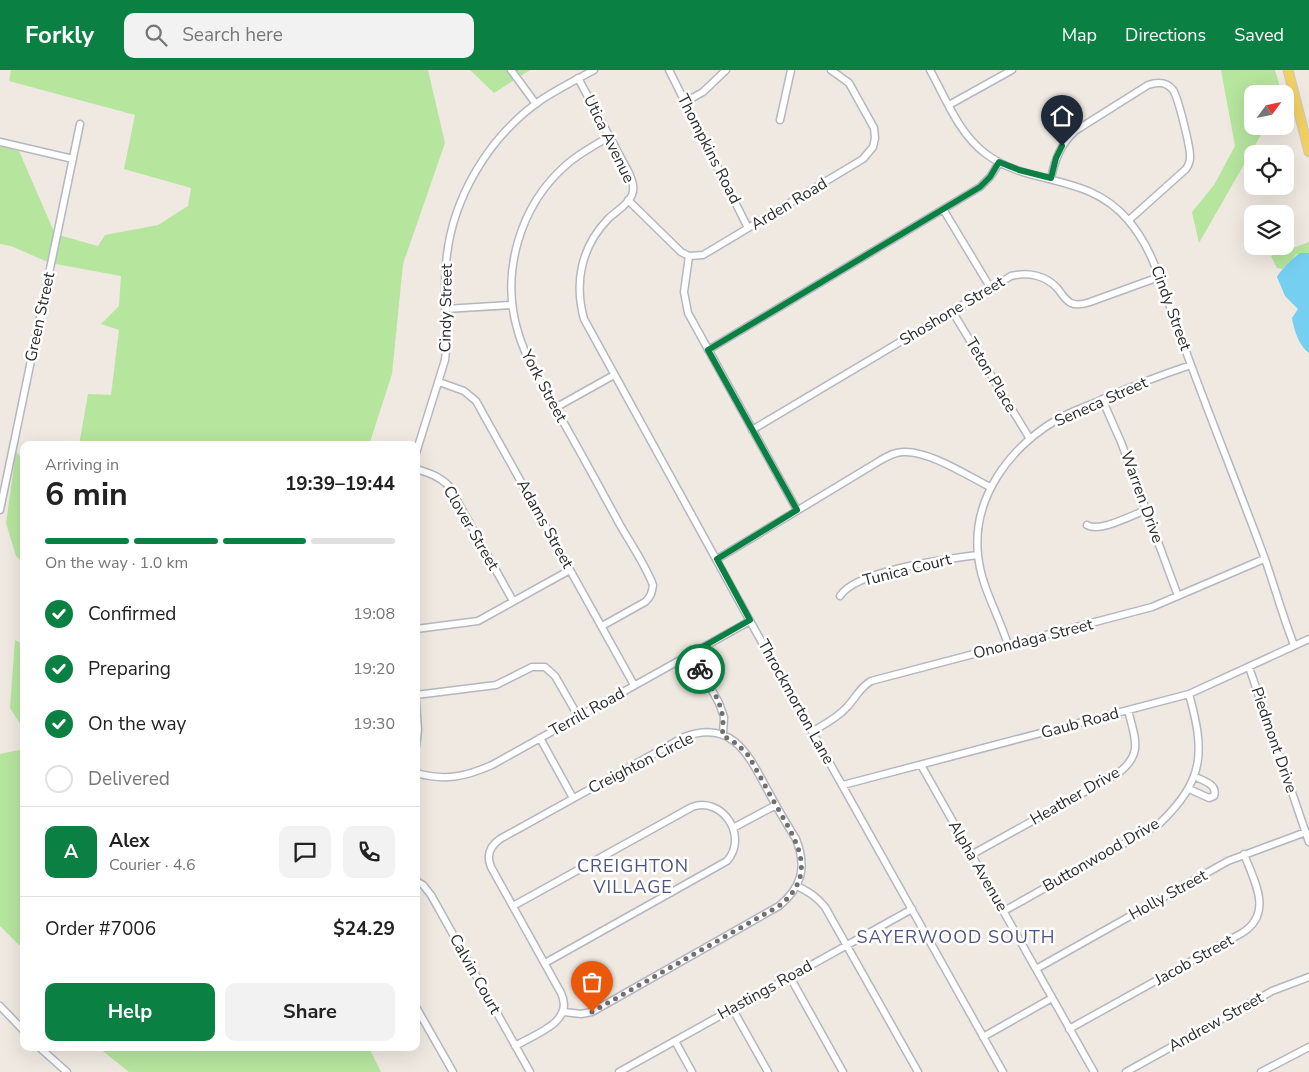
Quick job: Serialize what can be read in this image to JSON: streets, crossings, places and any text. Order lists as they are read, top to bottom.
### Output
{
  "streets": {
    "street": [
      "Utica Avenue",
      "Thompkins Road",
      "Arden Road",
      "Cindy Street",
      "Shoshone Street",
      "Green Street",
      "Teton Place",
      "York Street",
      "Seneca Street",
      "Warren Drive",
      "Adams Street",
      "Clover Street",
      "Tunica Court",
      "Onondaga Street",
      "Throckmorton Lane",
      "Terrill Road",
      "Gaub Road",
      "Piedmont Drive",
      "Creighton Circle",
      "Heather Drive",
      "Buttonwood Drive",
      "Alpha Avenue",
      "Holly Street",
      "Jacob Street",
      "Calvin Court",
      "Hastings Road",
      "Andrew Street"
    ]
  },
  "crossings": [
    ["Utica Avenue", "Cindy Street"],
    ["Utica Avenue", "York Street"],
    ["Utica Avenue", "Throckmorton Lane"],
    ["Thompkins Road", "Arden Road"],
    ["Cindy Street", "Shoshone Street"],
    ["Cindy Street", "Seneca Street"],
    ["Cindy Street", "Adams Street"],
    ["Cindy Street", "Onondaga Street"],
    ["Cindy Street", "Gaub Road"],
    ["Shoshone Street", "Teton Place"],
    ["Teton Place", "Seneca Street"],
    ["York Street", "Adams Street"],
    ["Seneca Street", "Warren Drive"],
    ["Seneca Street", "Tunica Court"],
    ["Seneca Street", "Onondaga Street"],
    ["Warren Drive", "Onondaga Street"],
    ["Adams Street", "Terrill Road"],
    ["Onondaga Street", "Throckmorton Lane"],
    ["Throckmorton Lane", "Terrill Road"],
    ["Throckmorton Lane", "Gaub Road"],
    ["Throckmorton Lane", "Hastings Road"],
    ["Gaub Road", "Piedmont Drive"],
    ["Gaub Road", "Heather Drive"],
    ["Gaub Road", "Buttonwood Drive"],
    ["Gaub Road", "Alpha Avenue"],
    ["Piedmont Drive", "Holly Street"],
    ["Heather Drive", "Alpha Avenue"],
    ["Buttonwood Drive", "Alpha Avenue"],
    ["Alpha Avenue", "Holly Street"],
    ["Alpha Avenue", "Jacob Street"],
    ["Holly Street", "Jacob Street"]
  ],
  "districts": ["CREIGHTON VILLAGE", "SAYERWOOD SOUTH"],
  "north": "top right",
  "page": {
    "header": "Forkly",
    "search": "Search here",
    "nav": ["Map", "Directions", "Saved"],
    "heading": ["6 min", "Arriving in", "19:39–19:44"],
    "panel": [
      "Alex",
      "Courier · 4.6",
      "Order #7006",
      "$24.29"
    ],
    "bar": "On the way · 1.0 km",
    "list": [
      ["Confirmed", "19:08"],
      ["Preparing", "19:20"],
      ["On the way", "19:30"],
      "Delivered"
    ],
    "round": "A",
    "buttons": ["Help", "Share"]
  }
}
